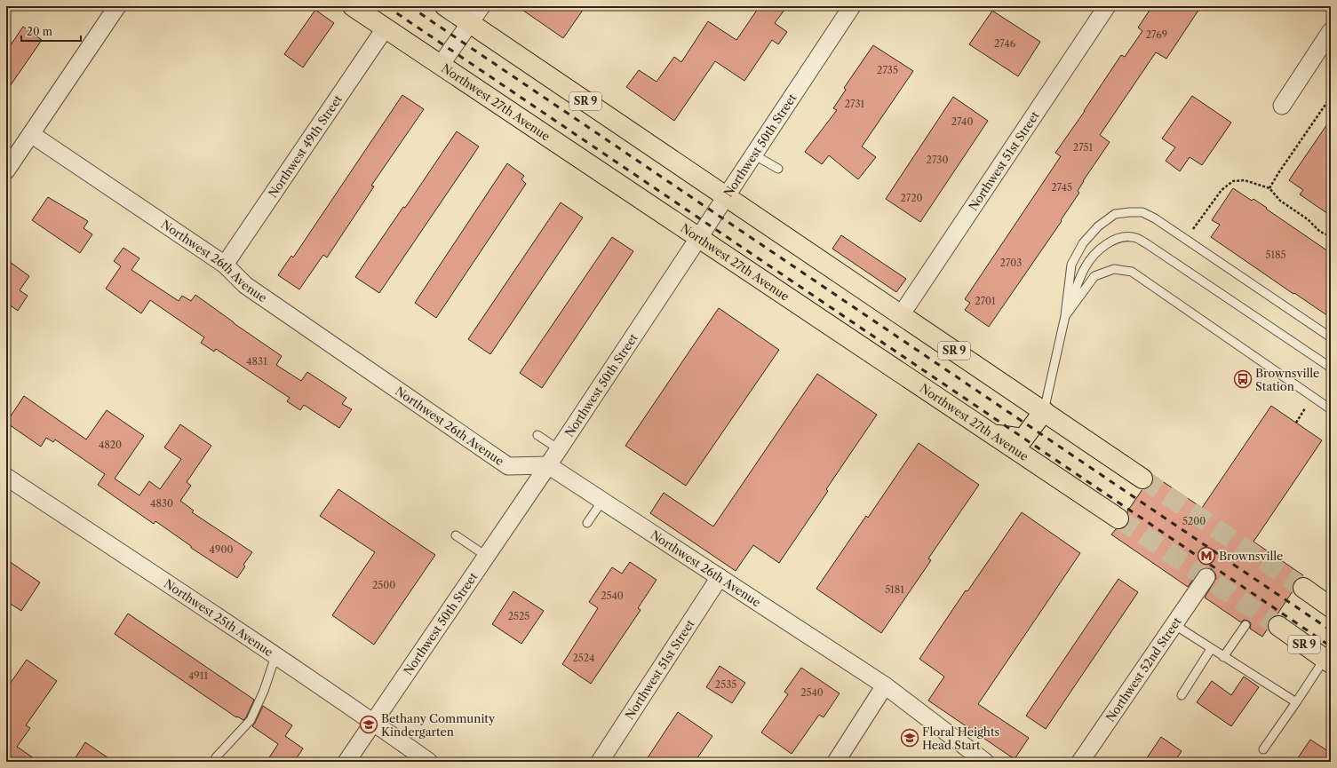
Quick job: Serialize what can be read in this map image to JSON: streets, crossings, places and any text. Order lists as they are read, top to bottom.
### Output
{
  "streets": {
    "main road": ["SR 9", "Northwest 27th Avenue"],
    "street": [
      "Northwest 50th Street",
      "Northwest 49th Street",
      "Northwest 51st Street",
      "Northwest 26th Avenue",
      "Northwest 25th Avenue",
      "Northwest 52nd Street"
    ]
  },
  "crossings": [
    ["SR 9", "Northwest 50th Street"],
    ["SR 9", "Northwest 51st Street"],
    ["Northwest 27th Avenue", "Northwest 50th Street"],
    ["Northwest 27th Avenue", "Northwest 49th Street"],
    ["Northwest 50th Street", "Northwest 26th Avenue"],
    ["Northwest 50th Street", "Northwest 25th Avenue"],
    ["Northwest 49th Street", "Northwest 26th Avenue"],
    ["Northwest 51st Street", "Northwest 26th Avenue"]
  ],
  "places": {
    "bus stop": ["Brownsville Station"],
    "metro station": ["Brownsville"],
    "school or university": ["Bethany Community Kindergarten", "Floral Heights Head Start"]
  },
  "house_numbers": [
    "2769",
    "2746",
    "2735",
    "2731",
    "2740",
    "2751",
    "2730",
    "2745",
    "2720",
    "5185",
    "2703",
    "2701",
    "4831",
    "4820",
    "4830",
    "5200",
    "4900",
    "2500",
    "5181",
    "2540",
    "2525",
    "2524",
    "4911",
    "2535",
    "2540"
  ],
  "scale_bar": "20 m"
}
